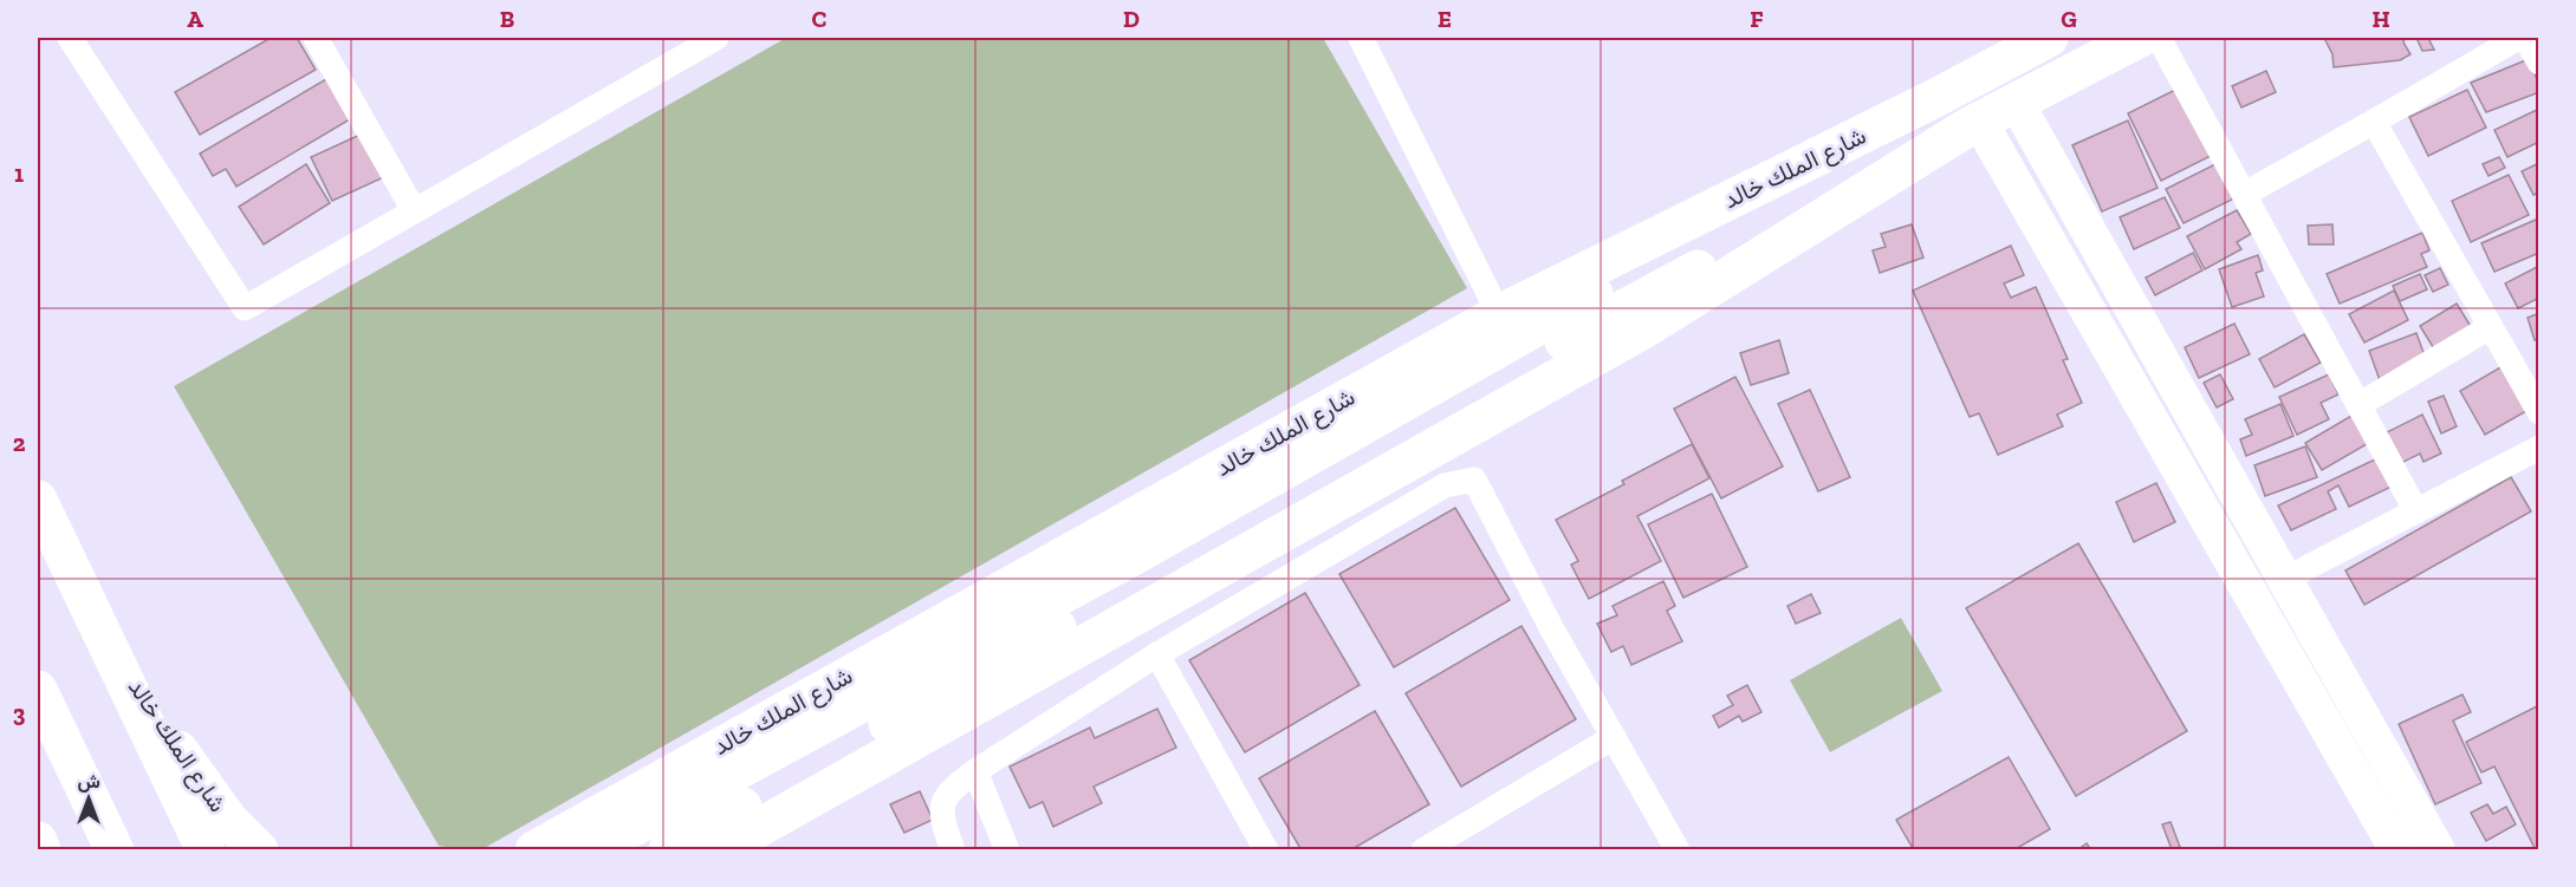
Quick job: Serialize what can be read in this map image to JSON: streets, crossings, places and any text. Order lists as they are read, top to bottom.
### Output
{
  "streets": {
    "main road": ["شارع الملك خالد"]
  },
  "north": "top",
  "grid": {
    "columns": [
      "A",
      "B",
      "C",
      "D",
      "E",
      "F",
      "G",
      "H"
    ],
    "rows": ["1", "2", "3"]
  }
}
